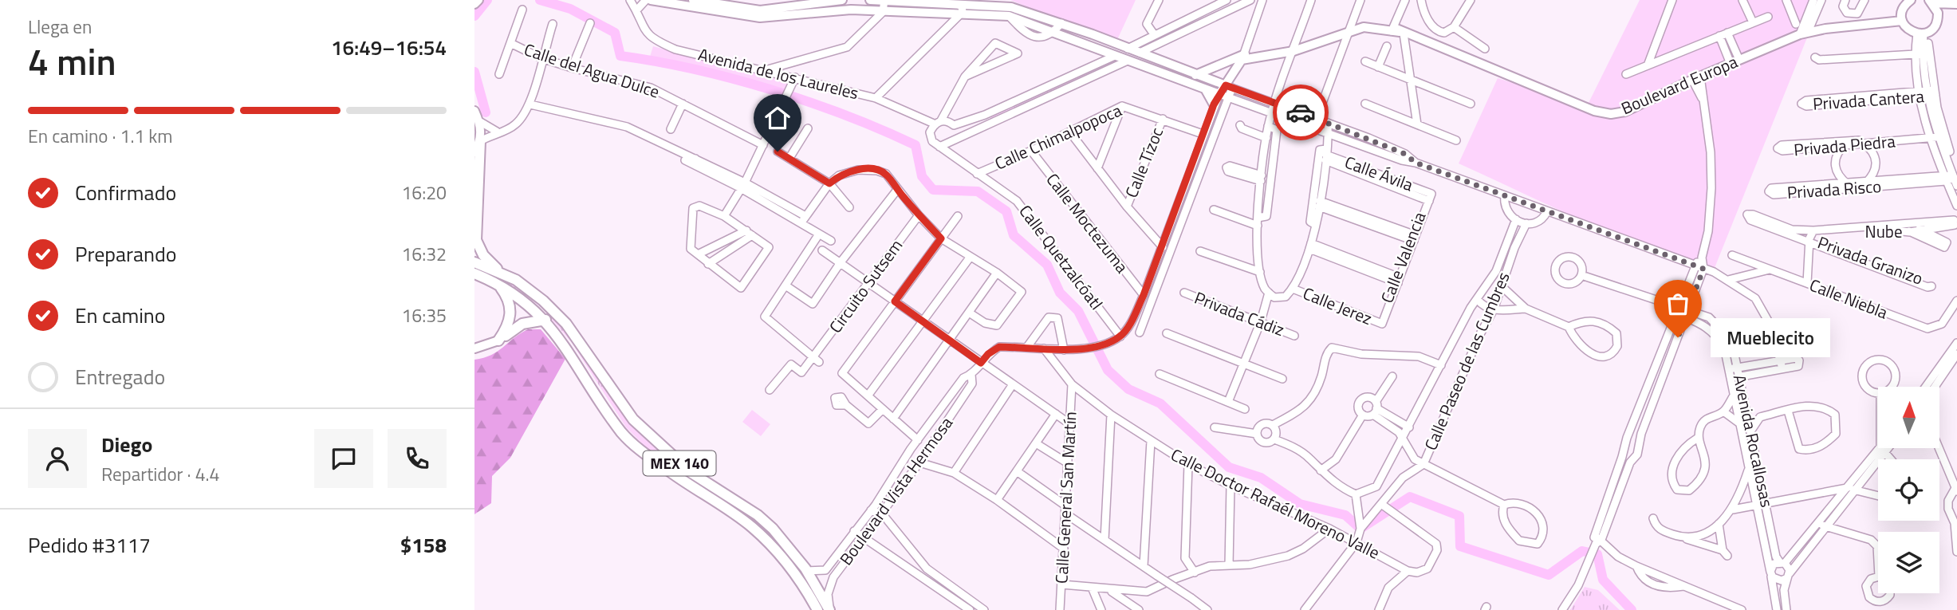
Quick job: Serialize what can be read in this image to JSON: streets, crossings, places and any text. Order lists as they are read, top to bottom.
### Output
{
  "streets": {
    "highway": ["MEX 140"],
    "main road": ["Boulevard Europa"],
    "street": [
      "Calle del Agua Dulce",
      "Avenida de los Laureles",
      "Privada Cantera",
      "Calle Chimalpopoca",
      "Privada Piedra",
      "Calle Tízoc",
      "Calle Ávila",
      "Privada Risco",
      "Calle Moctezuma",
      "Nube",
      "Calle Quetzalcóatl",
      "Calle Valencia",
      "Privada Granizo",
      "Circuito Sutsem",
      "Calle Niebla",
      "Calle Jerez",
      "Privada Cádiz",
      "Calle Paseo de las Cumbres",
      "Avenida Rocallosas",
      "Boulevard Vista Hermosa",
      "Calle General San Martín",
      "Calle Doctor Rafaél Moreno Valle"
    ]
  },
  "crossings": [
    ["Avenida de los Laureles", "Calle Quetzalcóatl"],
    ["Calle Chimalpopoca", "Calle Tízoc"],
    ["Calle Chimalpopoca", "Calle Moctezuma"],
    ["Calle Chimalpopoca", "Calle Quetzalcóatl"],
    ["Calle Ávila", "Calle Valencia"],
    ["Nube", "Privada Granizo"],
    ["Calle Quetzalcóatl", "Boulevard Vista Hermosa"],
    ["Calle Valencia", "Calle Jerez"],
    ["Calle Paseo de las Cumbres", "Calle Doctor Rafaél Moreno Valle"],
    ["MEX 140", "Boulevard Vista Hermosa"],
    ["Boulevard Vista Hermosa", "Calle Doctor Rafaél Moreno Valle"],
    ["Calle General San Martín", "Calle Doctor Rafaél Moreno Valle"]
  ],
  "places": ["Mueblecito"],
  "north": "top",
  "page": {
    "heading": ["4 min", "Llega en", "16:49–16:54"],
    "panel": [
      "Diego",
      "Repartidor · 4.4",
      "Pedido #3117",
      "$158"
    ],
    "bar": "En camino · 1.1 km",
    "list": [
      ["Confirmado", "16:20"],
      ["Preparando", "16:32"],
      ["En camino", "16:35"],
      "Entregado"
    ],
    "bubble": "Mueblecito"
  }
}
